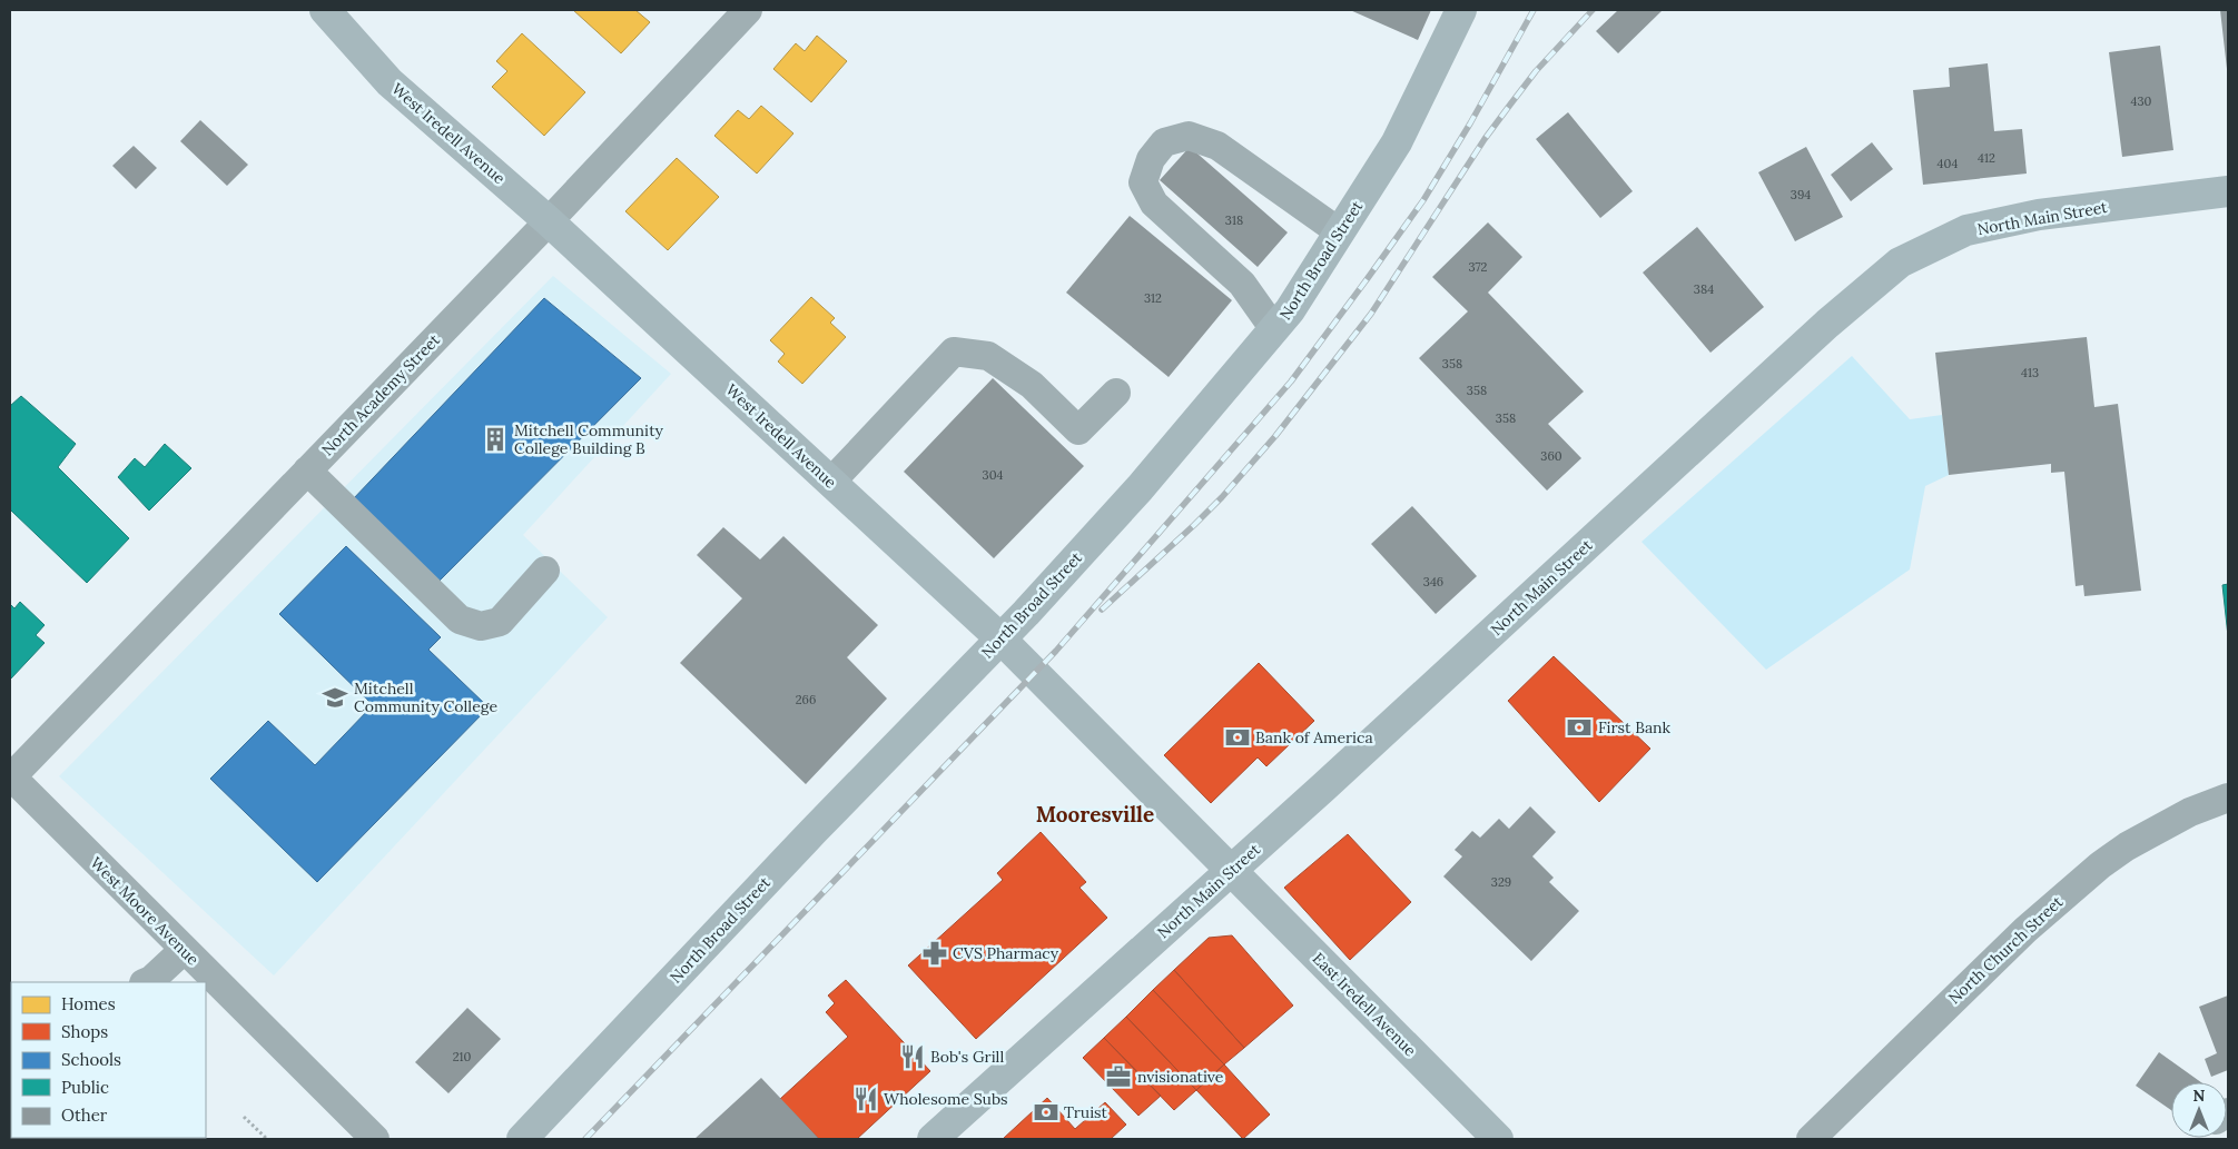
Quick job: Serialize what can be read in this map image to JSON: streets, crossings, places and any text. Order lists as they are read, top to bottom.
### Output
{
  "streets": {
    "main road": [
      "West Iredell Avenue",
      "North Main Street",
      "North Broad Street",
      "East Iredell Avenue"
    ],
    "street": ["North Academy Street", "West Moore Avenue", "North Church Street"]
  },
  "crossings": [
    ["West Iredell Avenue", "North Main Street"],
    ["West Iredell Avenue", "North Broad Street"],
    ["West Iredell Avenue", "North Academy Street"],
    ["West Iredell Avenue", "East Iredell Avenue"],
    ["North Main Street", "East Iredell Avenue"],
    ["North Academy Street", "West Moore Avenue"]
  ],
  "districts": ["Mooresville"],
  "places": {
    "building": ["Mitchell Community College Building B"],
    "school or university": ["Mitchell Community College"],
    "bank": ["First Bank", "Bank of America", "Truist"],
    "pharmacy": ["CVS Pharmacy"],
    "restaurant": ["Bob's Grill", "Wholesome Subs"],
    "office": ["nvisionative"]
  },
  "house_numbers": [
    "430",
    "412",
    "404",
    "394",
    "318",
    "372",
    "384",
    "312",
    "358",
    "413",
    "358",
    "358",
    "360",
    "304",
    "346",
    "266",
    "329",
    "210"
  ],
  "legend": [
    "Homes",
    "Shops",
    "Schools",
    "Public",
    "Other"
  ],
  "north": "top"
}
